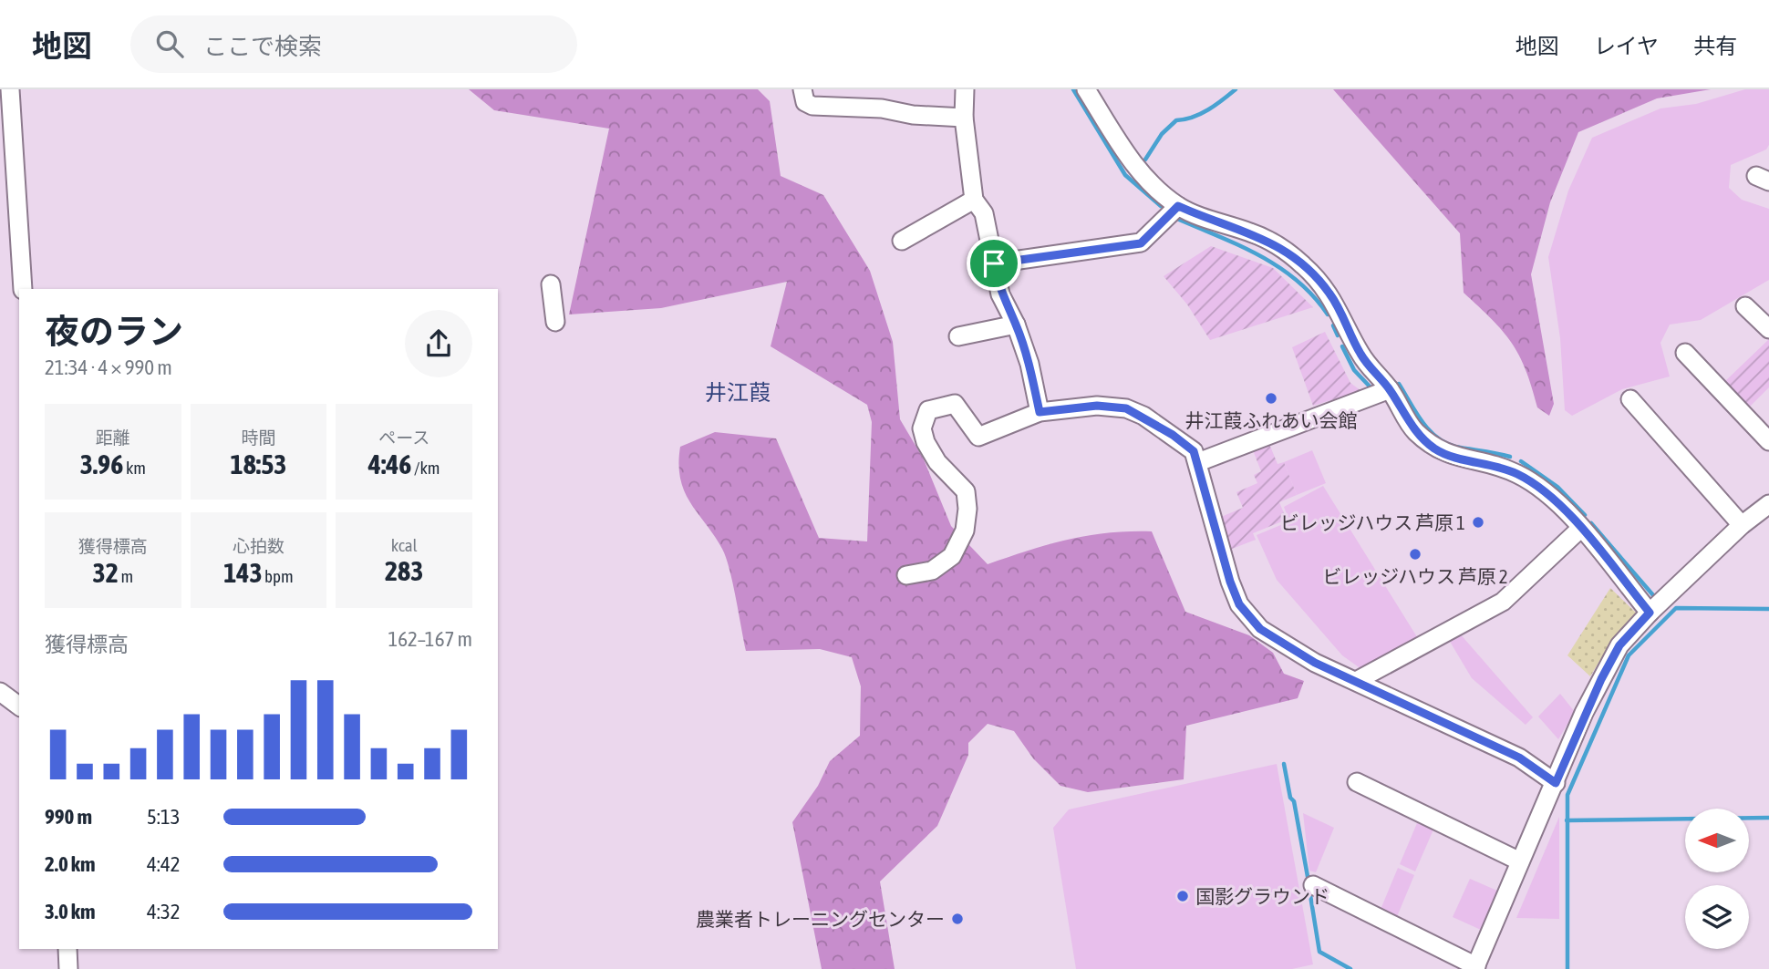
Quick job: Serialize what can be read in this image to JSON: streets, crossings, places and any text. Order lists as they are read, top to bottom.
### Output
{
  "districts": ["井江葭"],
  "places": [
    "井江葭ふれあい会館",
    "ビレッジハウス 芦原 1",
    "ビレッジハウス 芦原 2",
    "国影グラウンド",
    "農業者トレーニングセンター"
  ],
  "north": "left",
  "page": {
    "header": "地図",
    "search": "ここで検索",
    "nav": ["地図", "レイヤ", "共有"],
    "heading": ["夜のラン", "21:34 · 4 × 990 m"],
    "stats": [
      ["距離", "3.96 km"],
      ["時間", "18:53"],
      ["ペース", "4:46 /km"],
      ["獲得標高", "32 m"],
      ["心拍数", "143 bpm"],
      ["kcal", "283"]
    ],
    "chart": ["獲得標高", "162–167 m"],
    "list": [
      {
        "name": "990 m",
        "note": "5:13"
      },
      {
        "name": "2.0 km",
        "note": "4:42"
      },
      {
        "name": "3.0 km",
        "note": "4:32"
      }
    ]
  }
}
